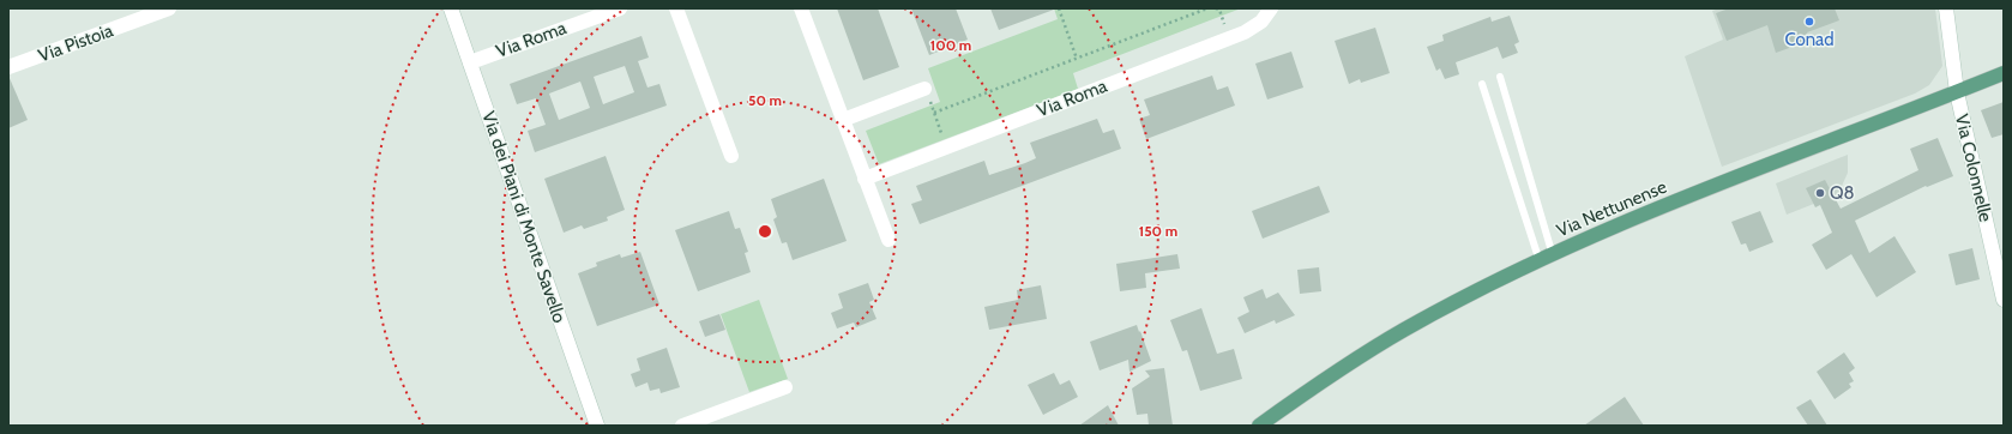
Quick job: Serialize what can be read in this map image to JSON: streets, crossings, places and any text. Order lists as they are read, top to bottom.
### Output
{
  "streets": {
    "main road": ["Via Nettunense"],
    "street": [
      "Via Roma",
      "Via Pistoia",
      "Via Colonnelle",
      "Via dei Piani di Monte Savello"
    ]
  },
  "crossings": [
    ["Via Roma", "Via dei Piani di Monte Savello"],
    ["Via Colonnelle", "Via Nettunense"]
  ],
  "places": ["Conad", "Q8"],
  "rings": ["100 m", "50 m", "150 m"]
}
